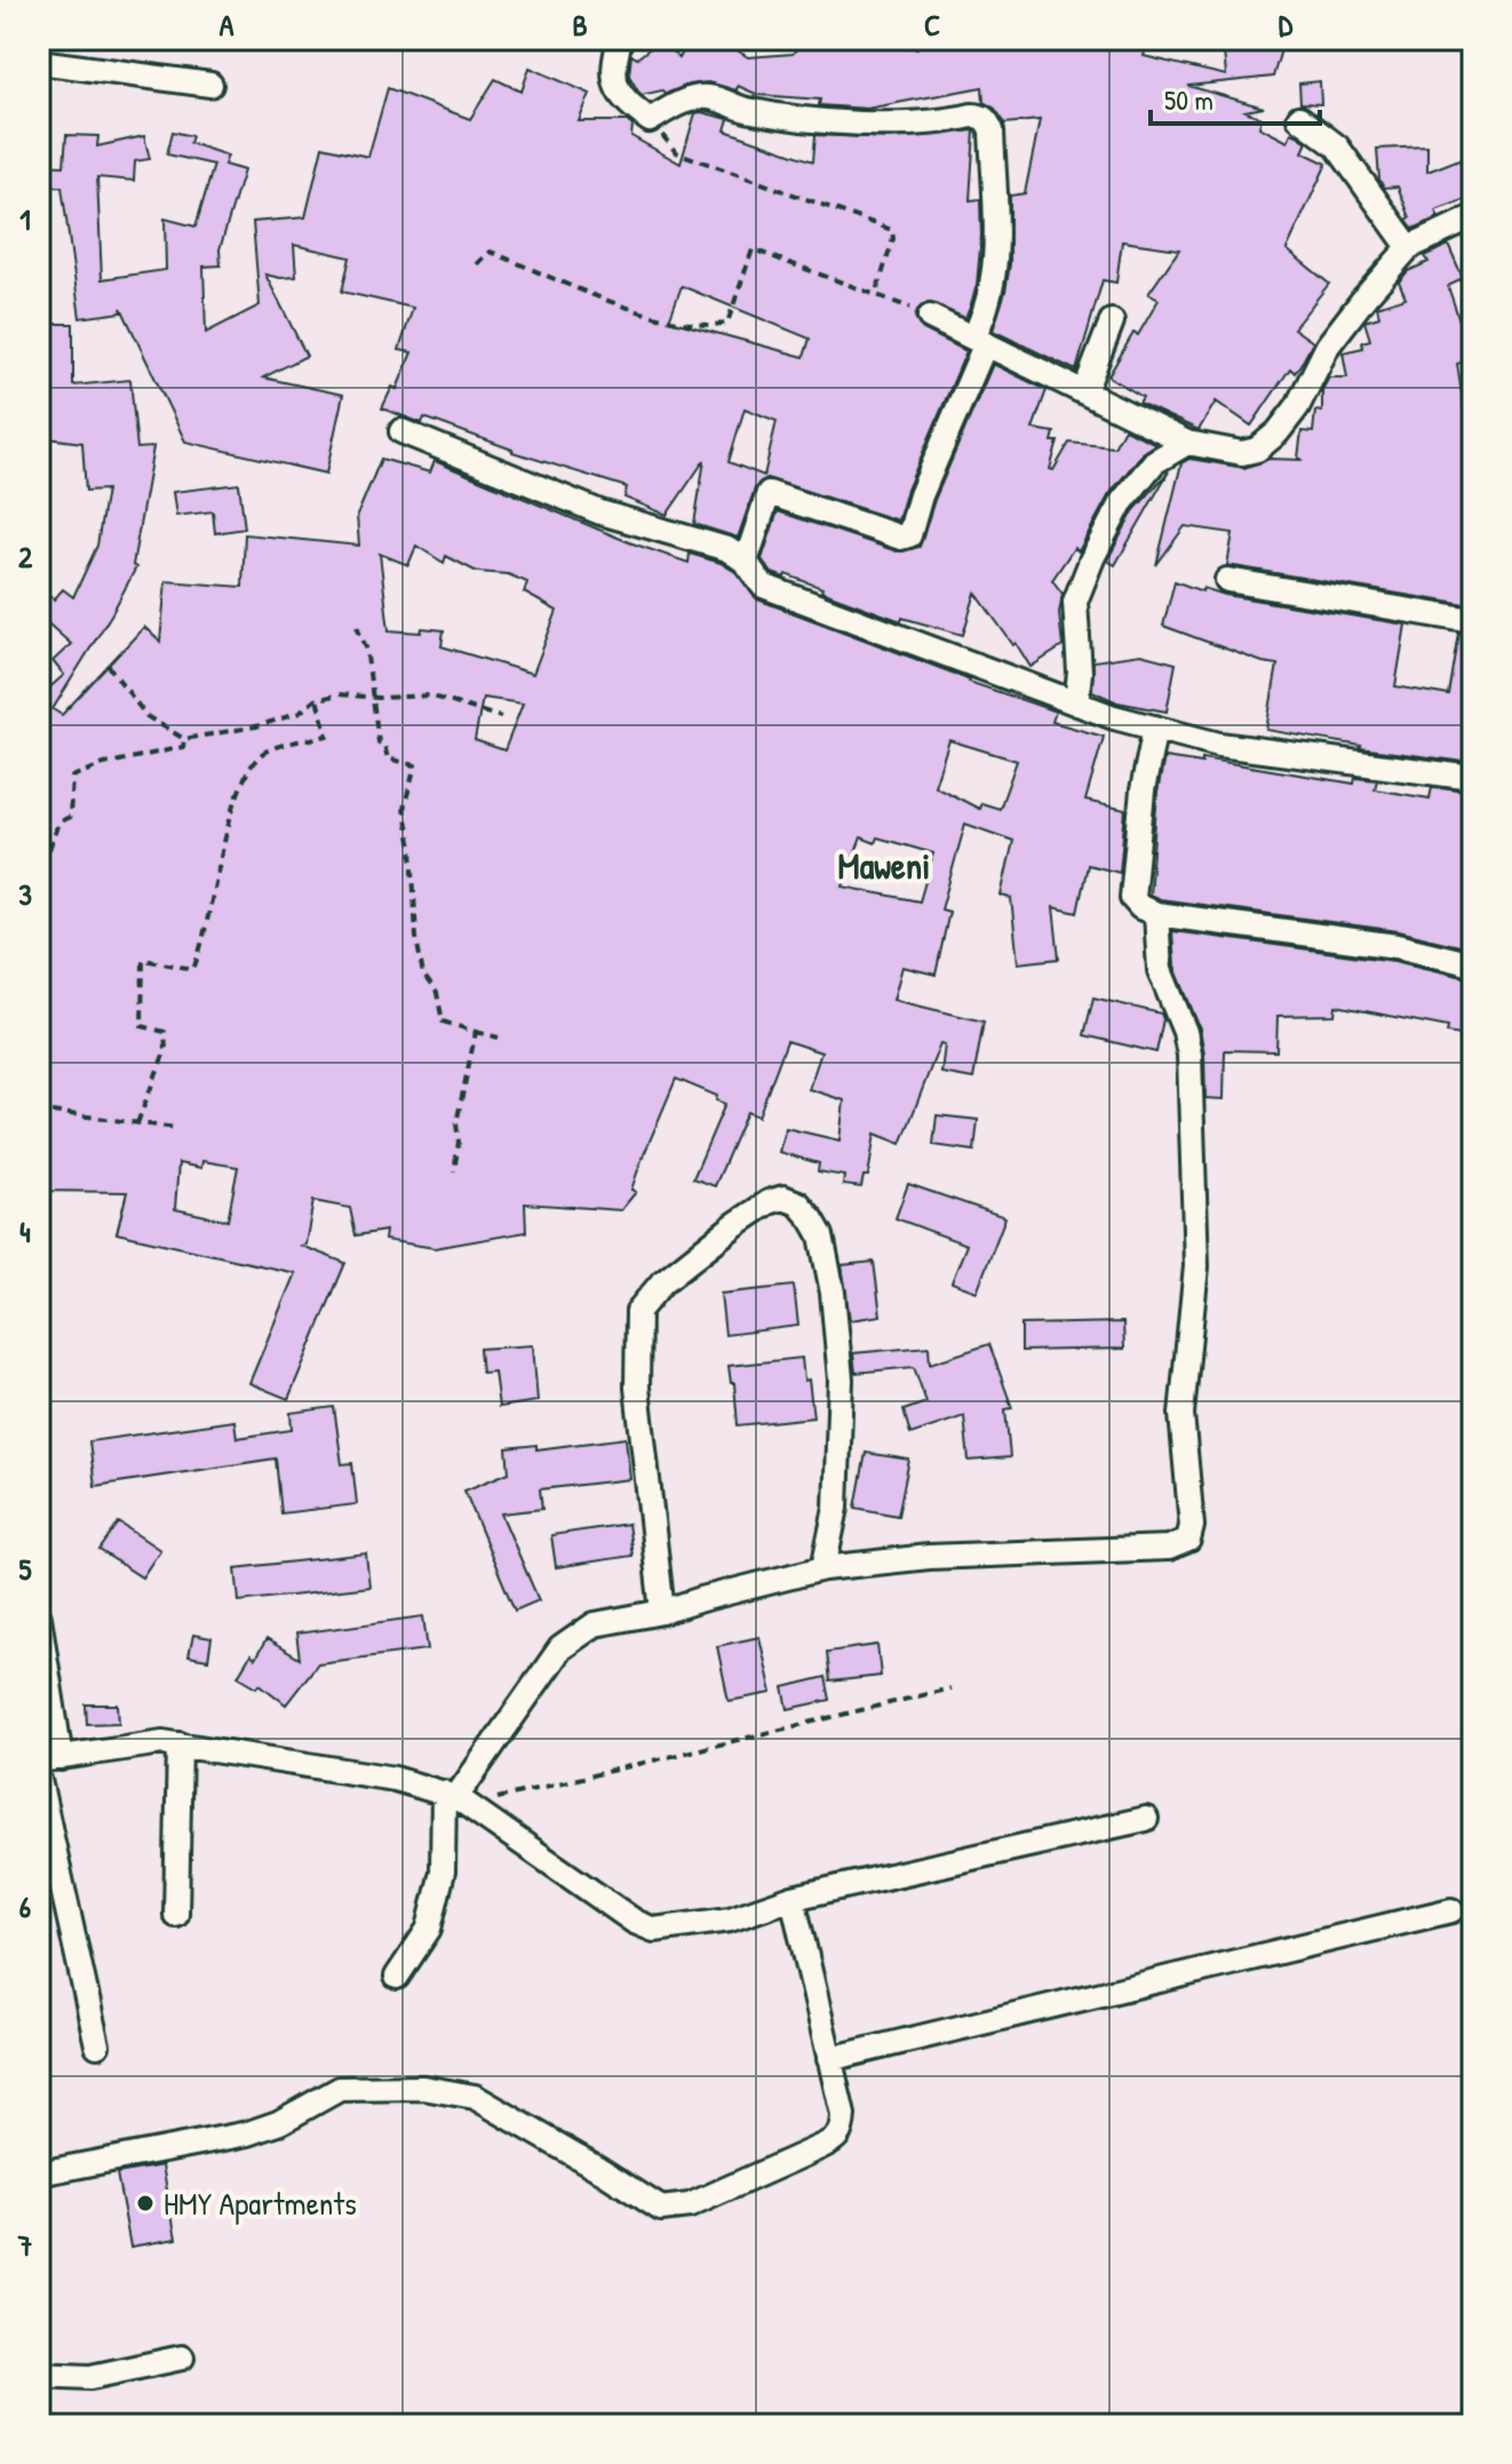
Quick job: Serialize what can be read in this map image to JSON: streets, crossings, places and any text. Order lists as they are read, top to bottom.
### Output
{
  "districts": ["Maweni"],
  "places": ["HMY Apartments"],
  "scale_bar": "50 m",
  "grid": {
    "columns": [
      "A",
      "B",
      "C",
      "D"
    ],
    "rows": [
      "1",
      "2",
      "3",
      "4",
      "5",
      "6",
      "7"
    ]
  }
}
